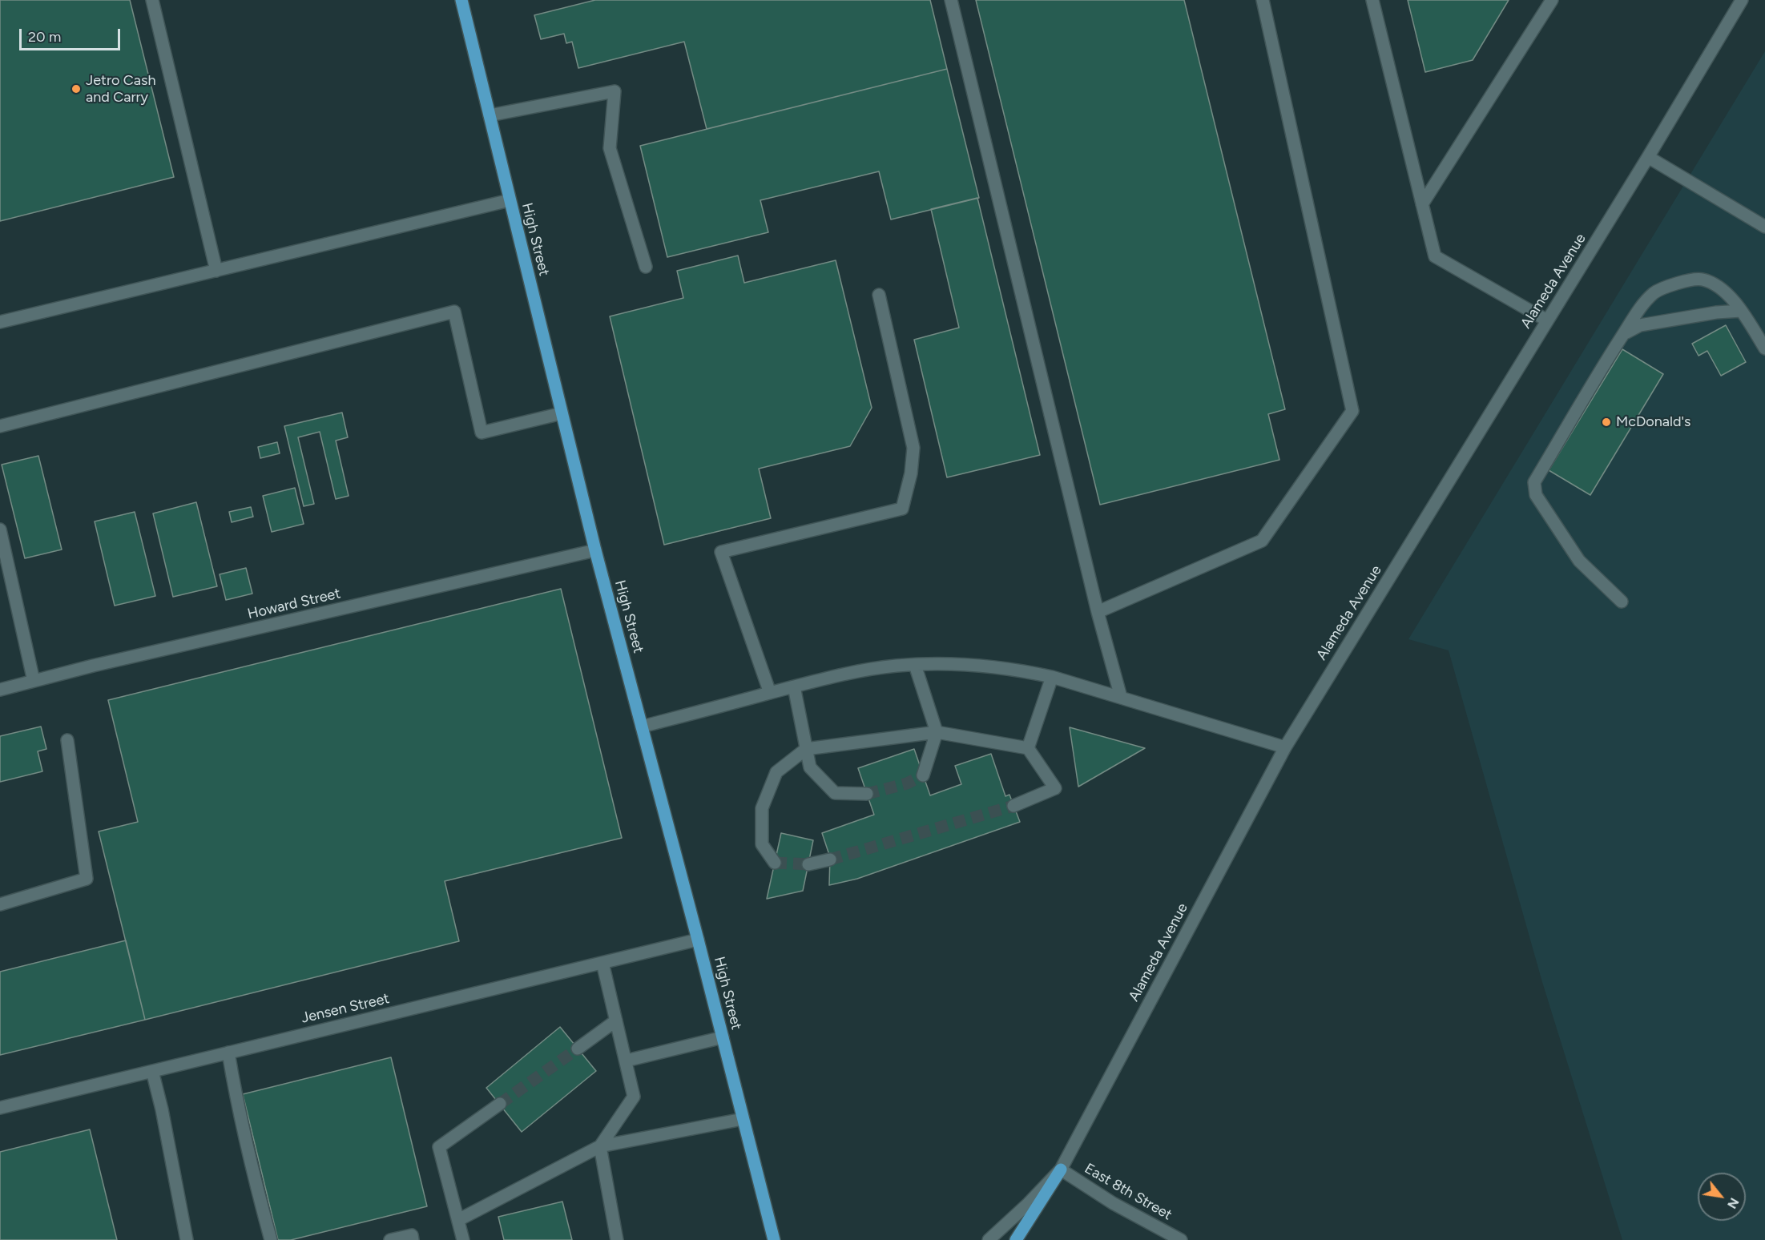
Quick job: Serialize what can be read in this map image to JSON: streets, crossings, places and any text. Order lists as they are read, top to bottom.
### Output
{
  "streets": {
    "main road": ["High Street"],
    "street": [
      "Alameda Avenue",
      "Howard Street",
      "Jensen Street",
      "East 8th Street"
    ]
  },
  "crossings": [
    ["High Street", "Howard Street"],
    ["High Street", "Jensen Street"],
    ["Alameda Avenue", "East 8th Street"]
  ],
  "places": ["Jetro Cash and Carry", "McDonald's"],
  "scale_bar": "20 m",
  "north": "bottom right"
}
